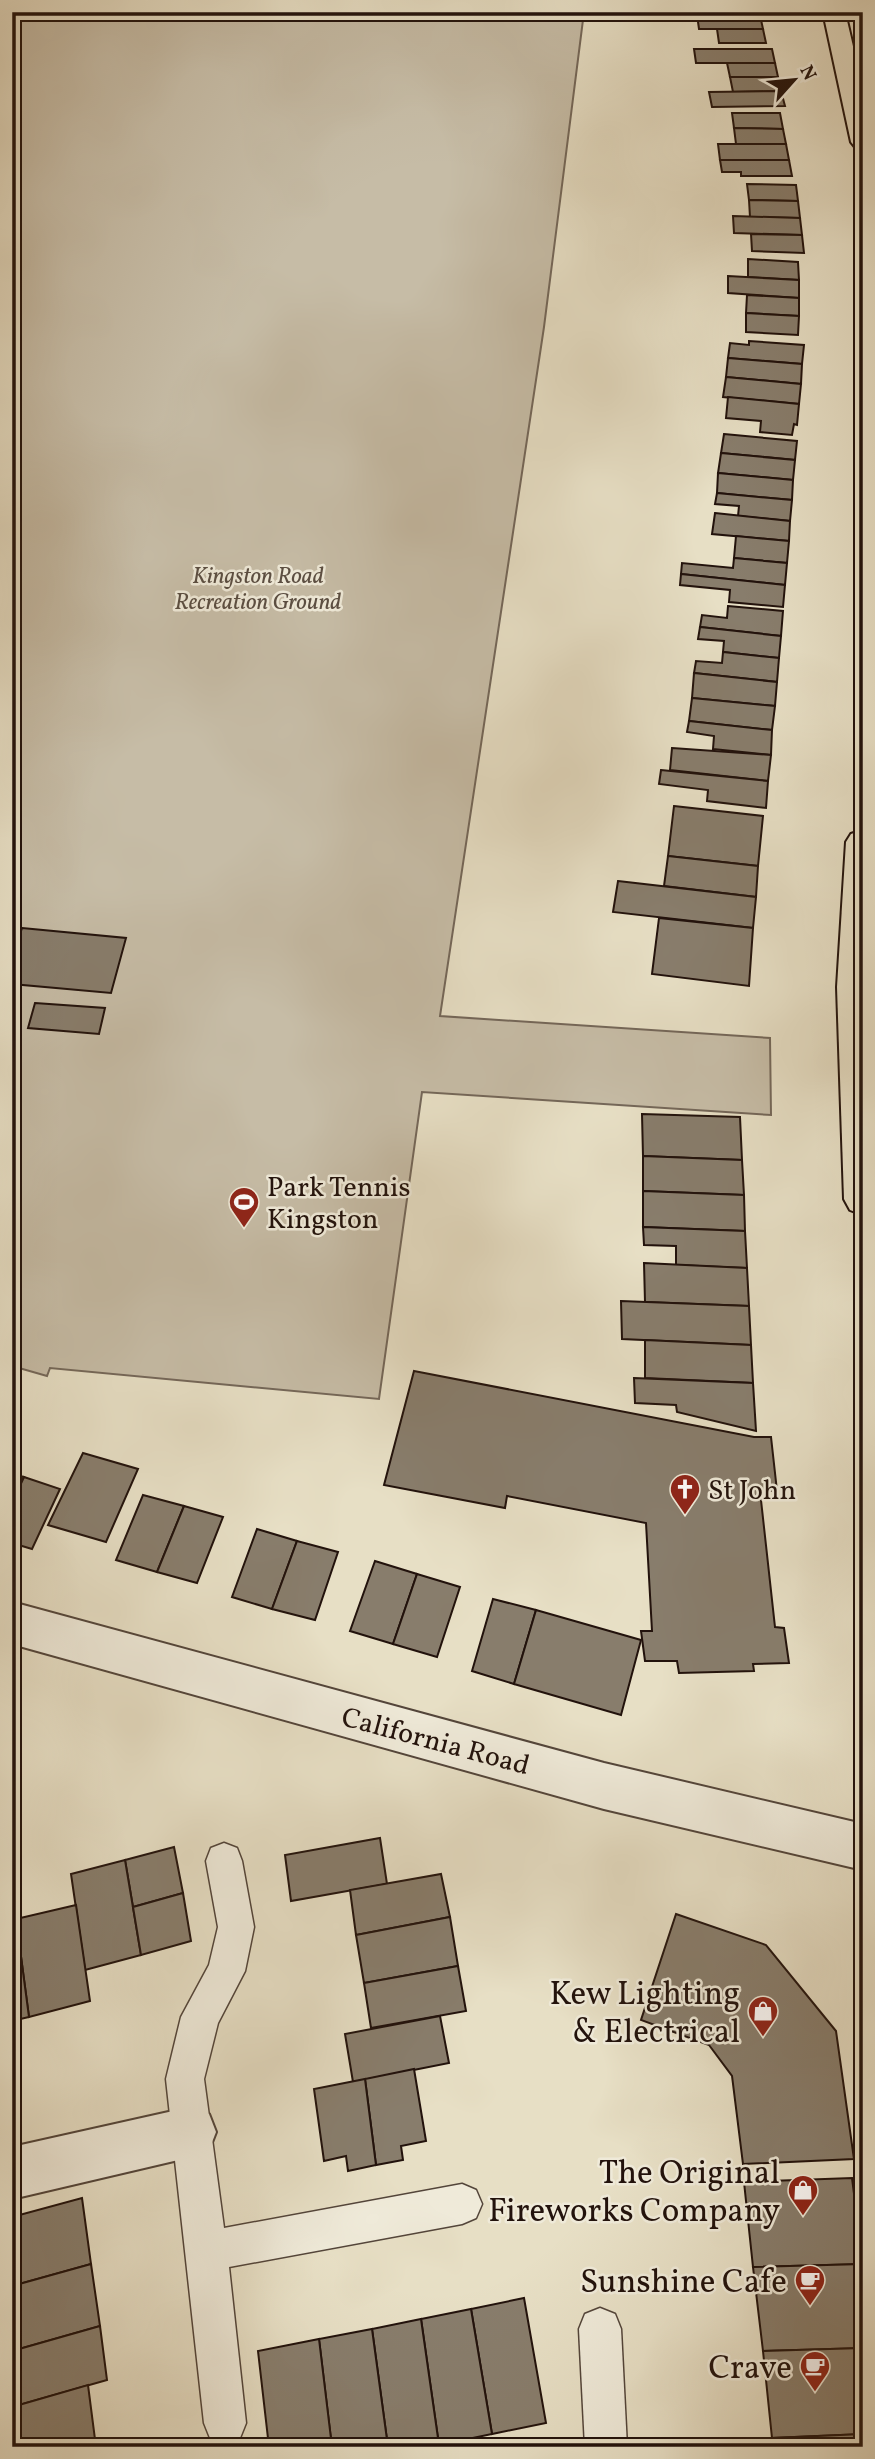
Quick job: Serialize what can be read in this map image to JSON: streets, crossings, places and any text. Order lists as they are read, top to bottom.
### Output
{
  "streets": {
    "street": ["California Road"]
  },
  "parks": ["Kingston Road Recreation Ground"],
  "places": {
    "sports": ["Park Tennis Kingston"],
    "church": ["St John"],
    "shop": ["Kew Lighting & Electrical", "The Original Fireworks Company"],
    "cafe": ["Sunshine Cafe", "Crave"]
  },
  "north": "top right"
}
